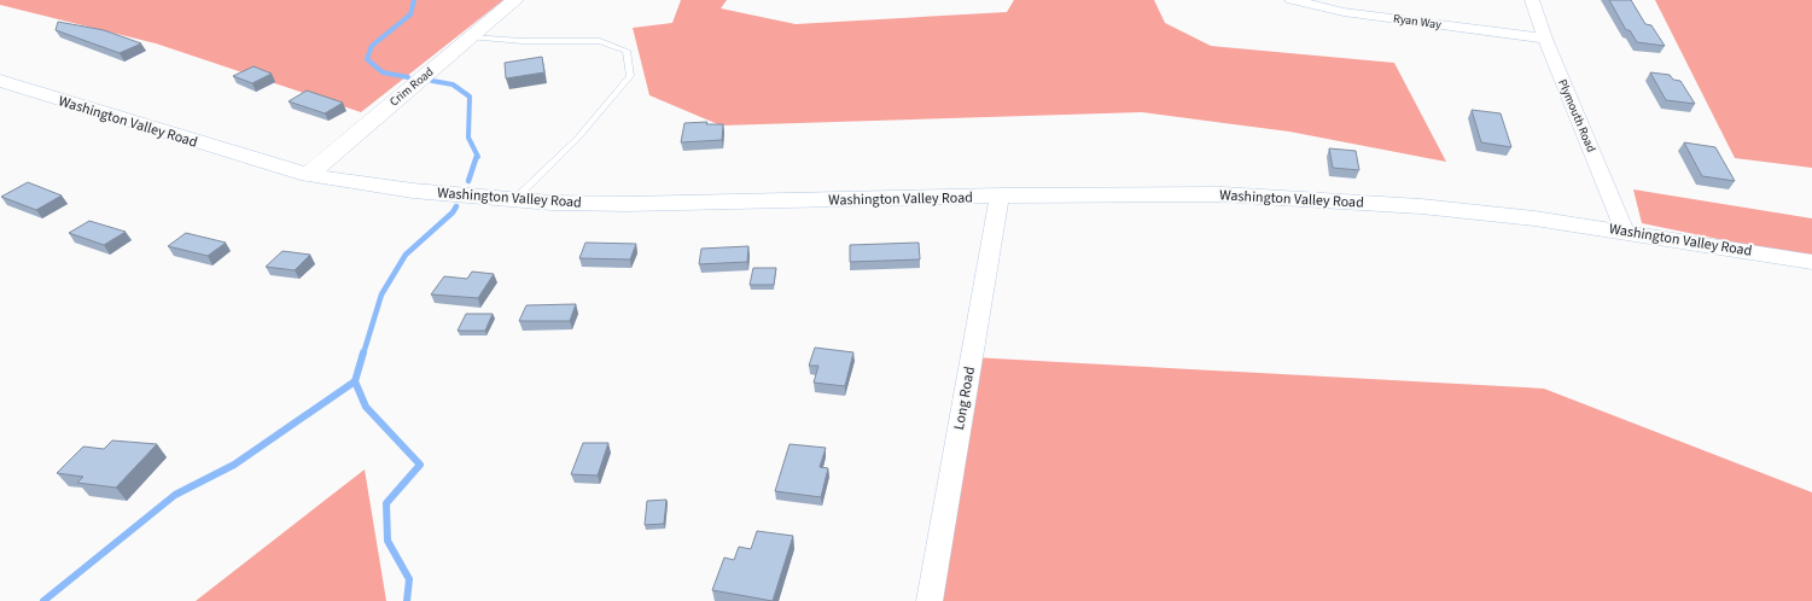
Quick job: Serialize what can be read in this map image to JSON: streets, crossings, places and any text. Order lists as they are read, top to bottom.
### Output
{
  "streets": {
    "street": [
      "Ryan Way",
      "Crim Road",
      "Plymouth Road",
      "Washington Valley Road",
      "Long Road"
    ]
  },
  "crossings": [
    ["Ryan Way", "Plymouth Road"],
    ["Crim Road", "Washington Valley Road"],
    ["Plymouth Road", "Washington Valley Road"],
    ["Washington Valley Road", "Long Road"]
  ]
}
